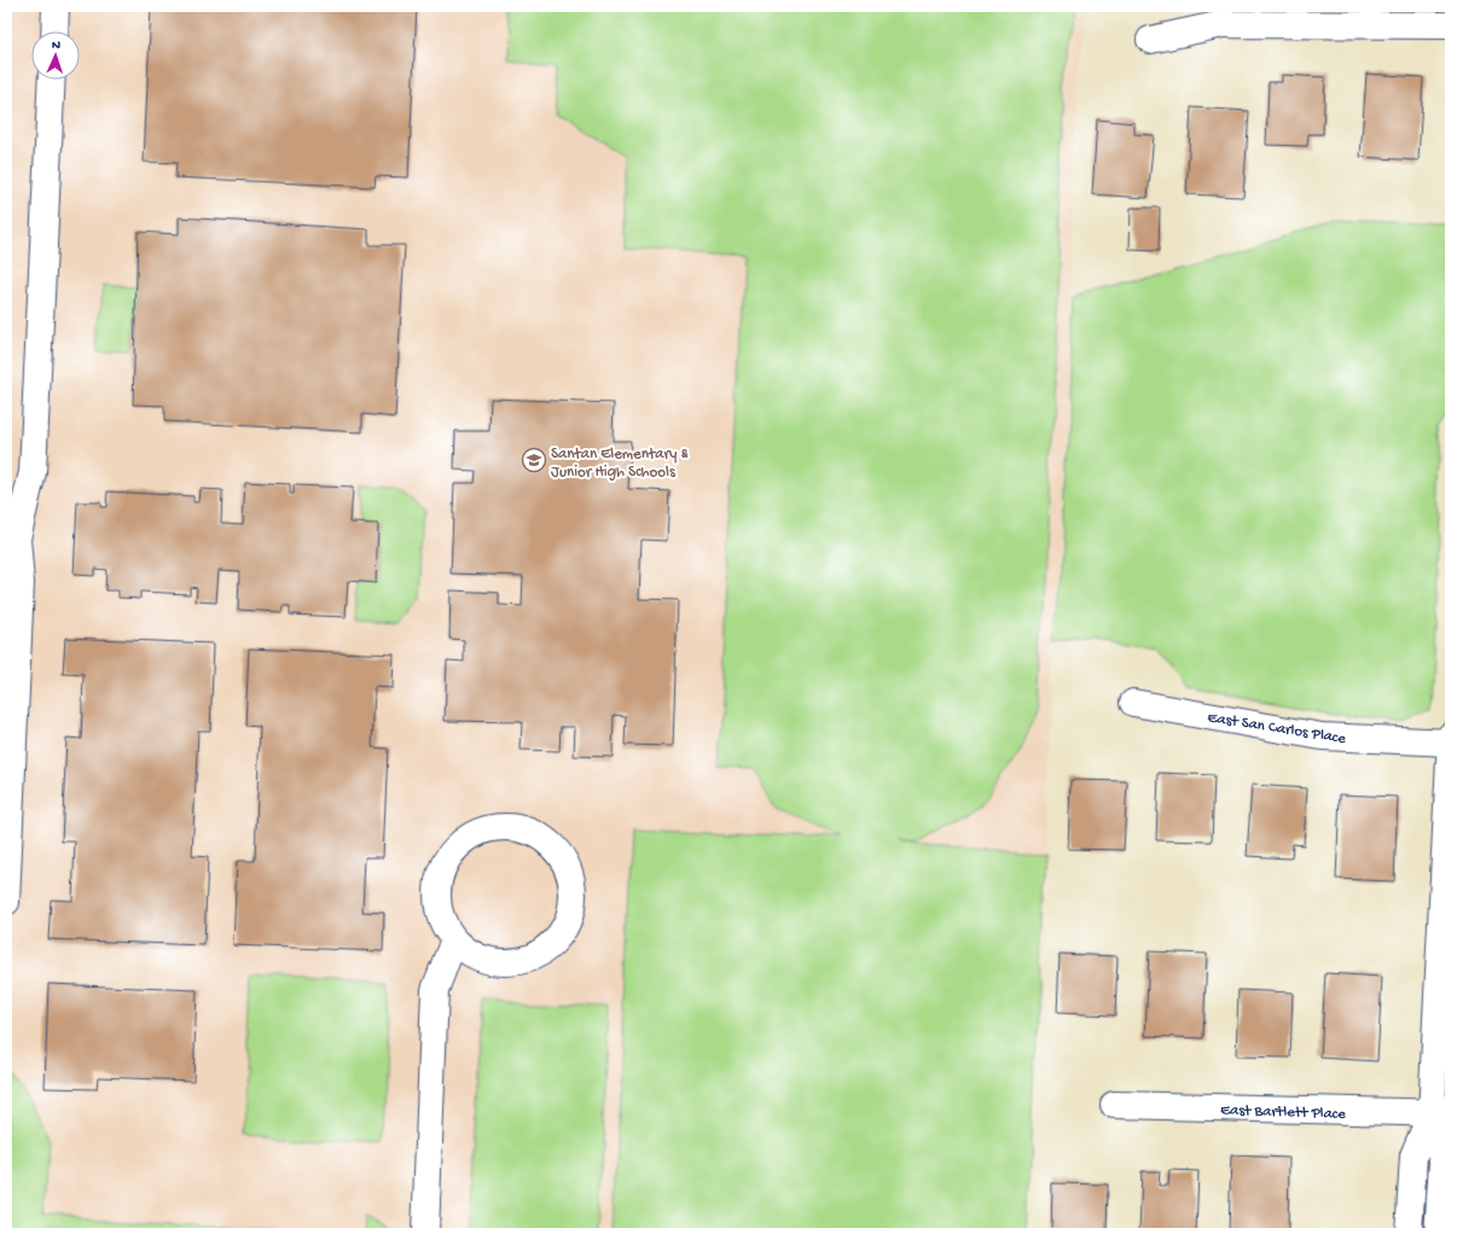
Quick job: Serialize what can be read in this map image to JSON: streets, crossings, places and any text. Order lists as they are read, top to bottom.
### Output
{
  "streets": {
    "street": ["East San Carlos Place", "East Bartlett Place"]
  },
  "places": {
    "school or university": ["Santan Elementary & Junior High Schools"]
  },
  "north": "top"
}
